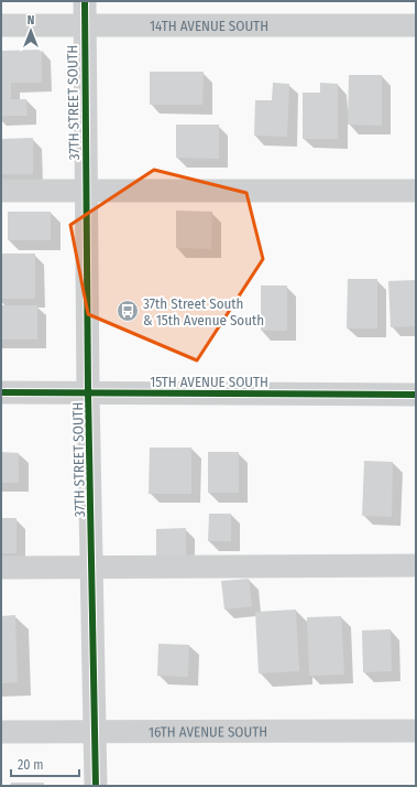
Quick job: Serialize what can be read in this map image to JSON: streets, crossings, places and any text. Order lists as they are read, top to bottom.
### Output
{
  "streets": {
    "street": [
      "14TH AVENUE SOUTH",
      "37TH STREET SOUTH",
      "15TH AVENUE SOUTH",
      "16TH AVENUE SOUTH"
    ]
  },
  "crossings": [
    ["14TH AVENUE SOUTH", "37TH STREET SOUTH"],
    ["37TH STREET SOUTH", "15TH AVENUE SOUTH"],
    ["37TH STREET SOUTH", "16TH AVENUE SOUTH"]
  ],
  "places": {
    "bus stop": ["37th Street South & 15th Avenue South"]
  },
  "scale_bar": "20 m",
  "north": "top"
}
